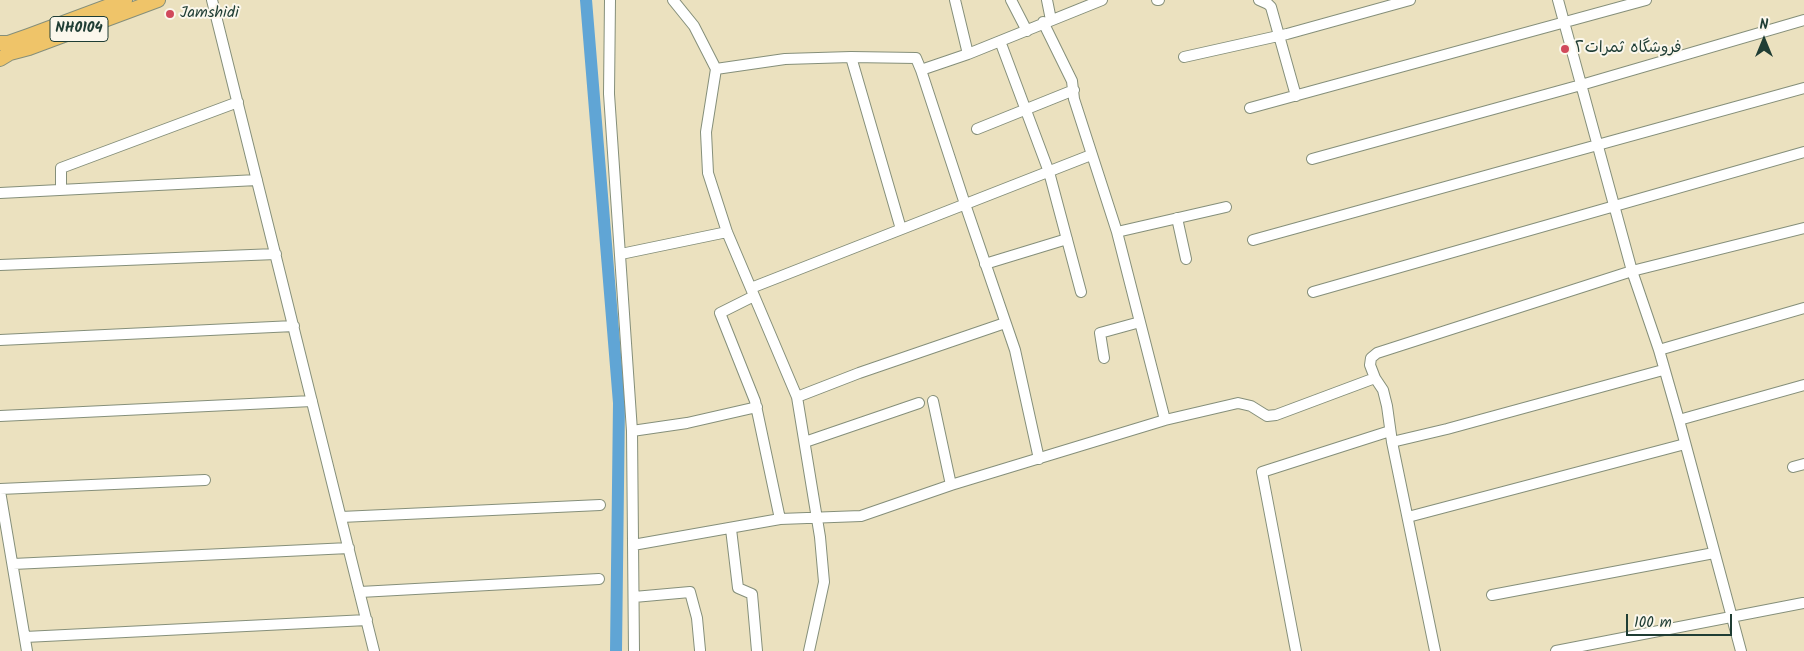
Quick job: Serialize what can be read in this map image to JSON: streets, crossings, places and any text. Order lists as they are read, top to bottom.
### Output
{
  "streets": {
    "highway": ["NH0104"]
  },
  "places": ["Jamshidi", "فروشگاه ثمرات٢"],
  "scale_bar": "100 m",
  "north": "top"
}
